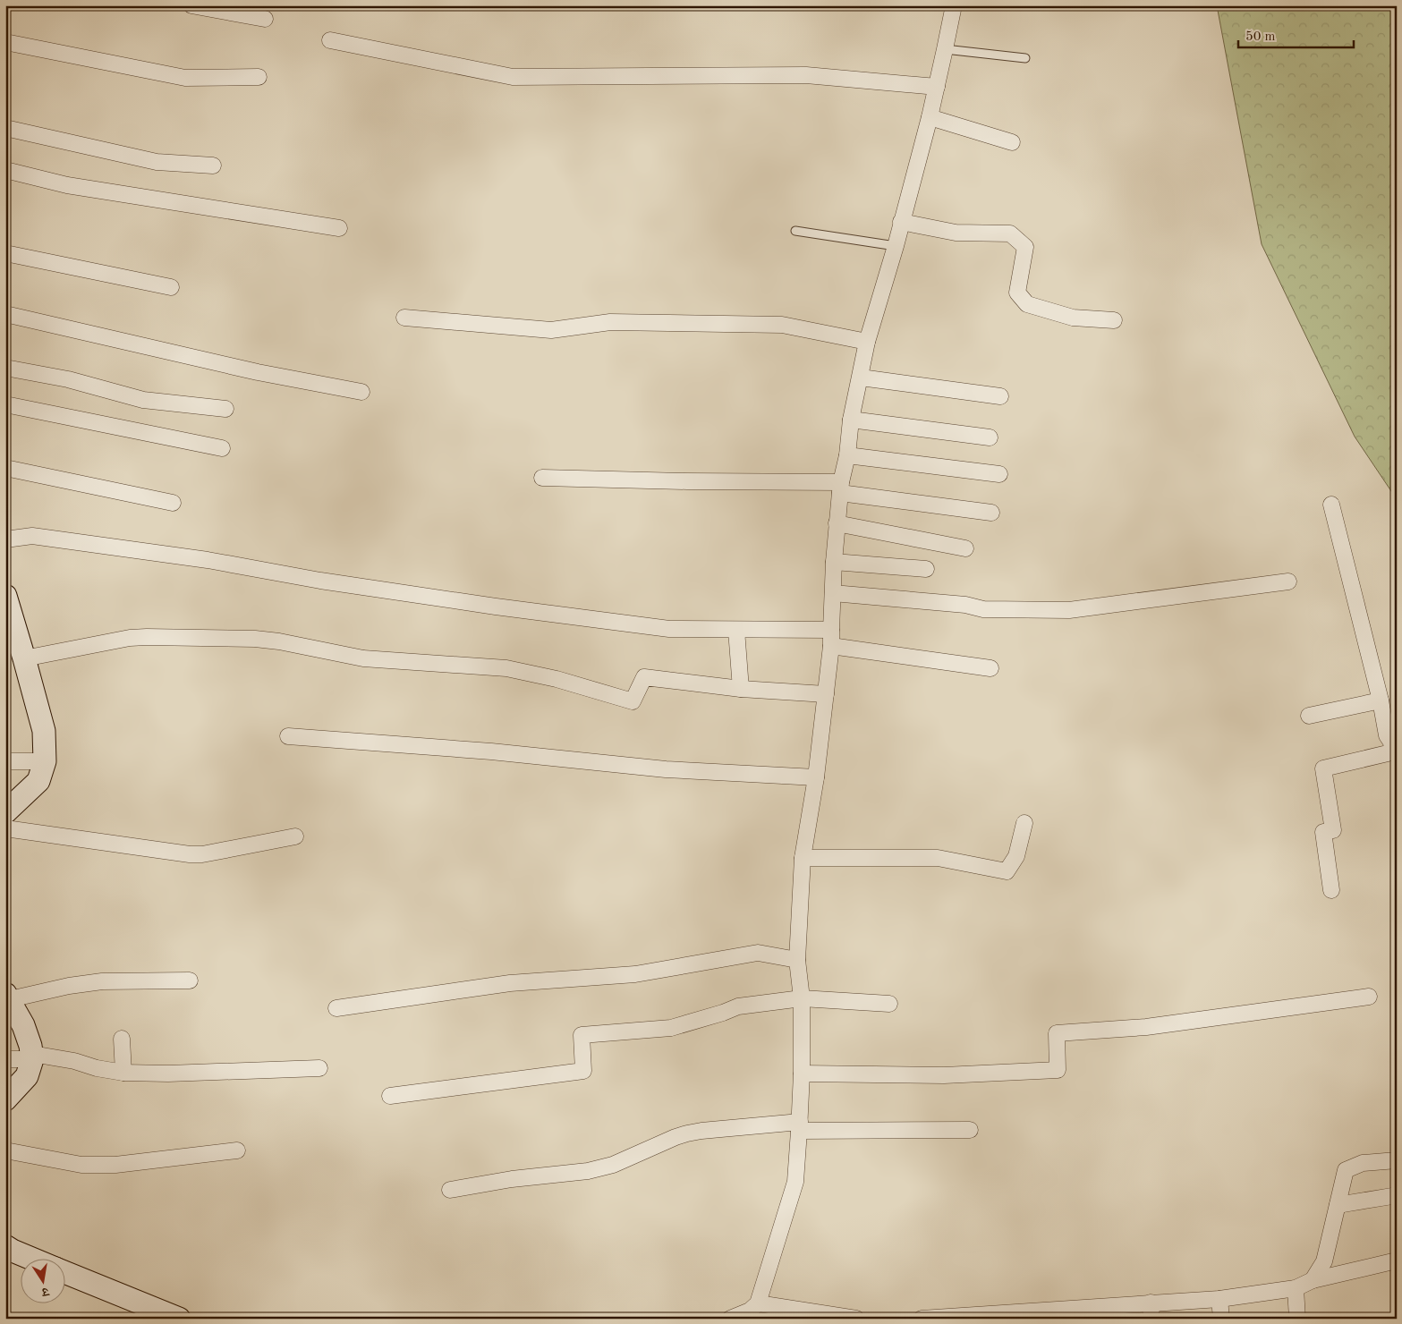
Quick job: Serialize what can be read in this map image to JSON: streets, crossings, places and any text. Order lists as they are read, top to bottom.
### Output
{
  "scale_bar": "50 m",
  "north": "bottom"
}
